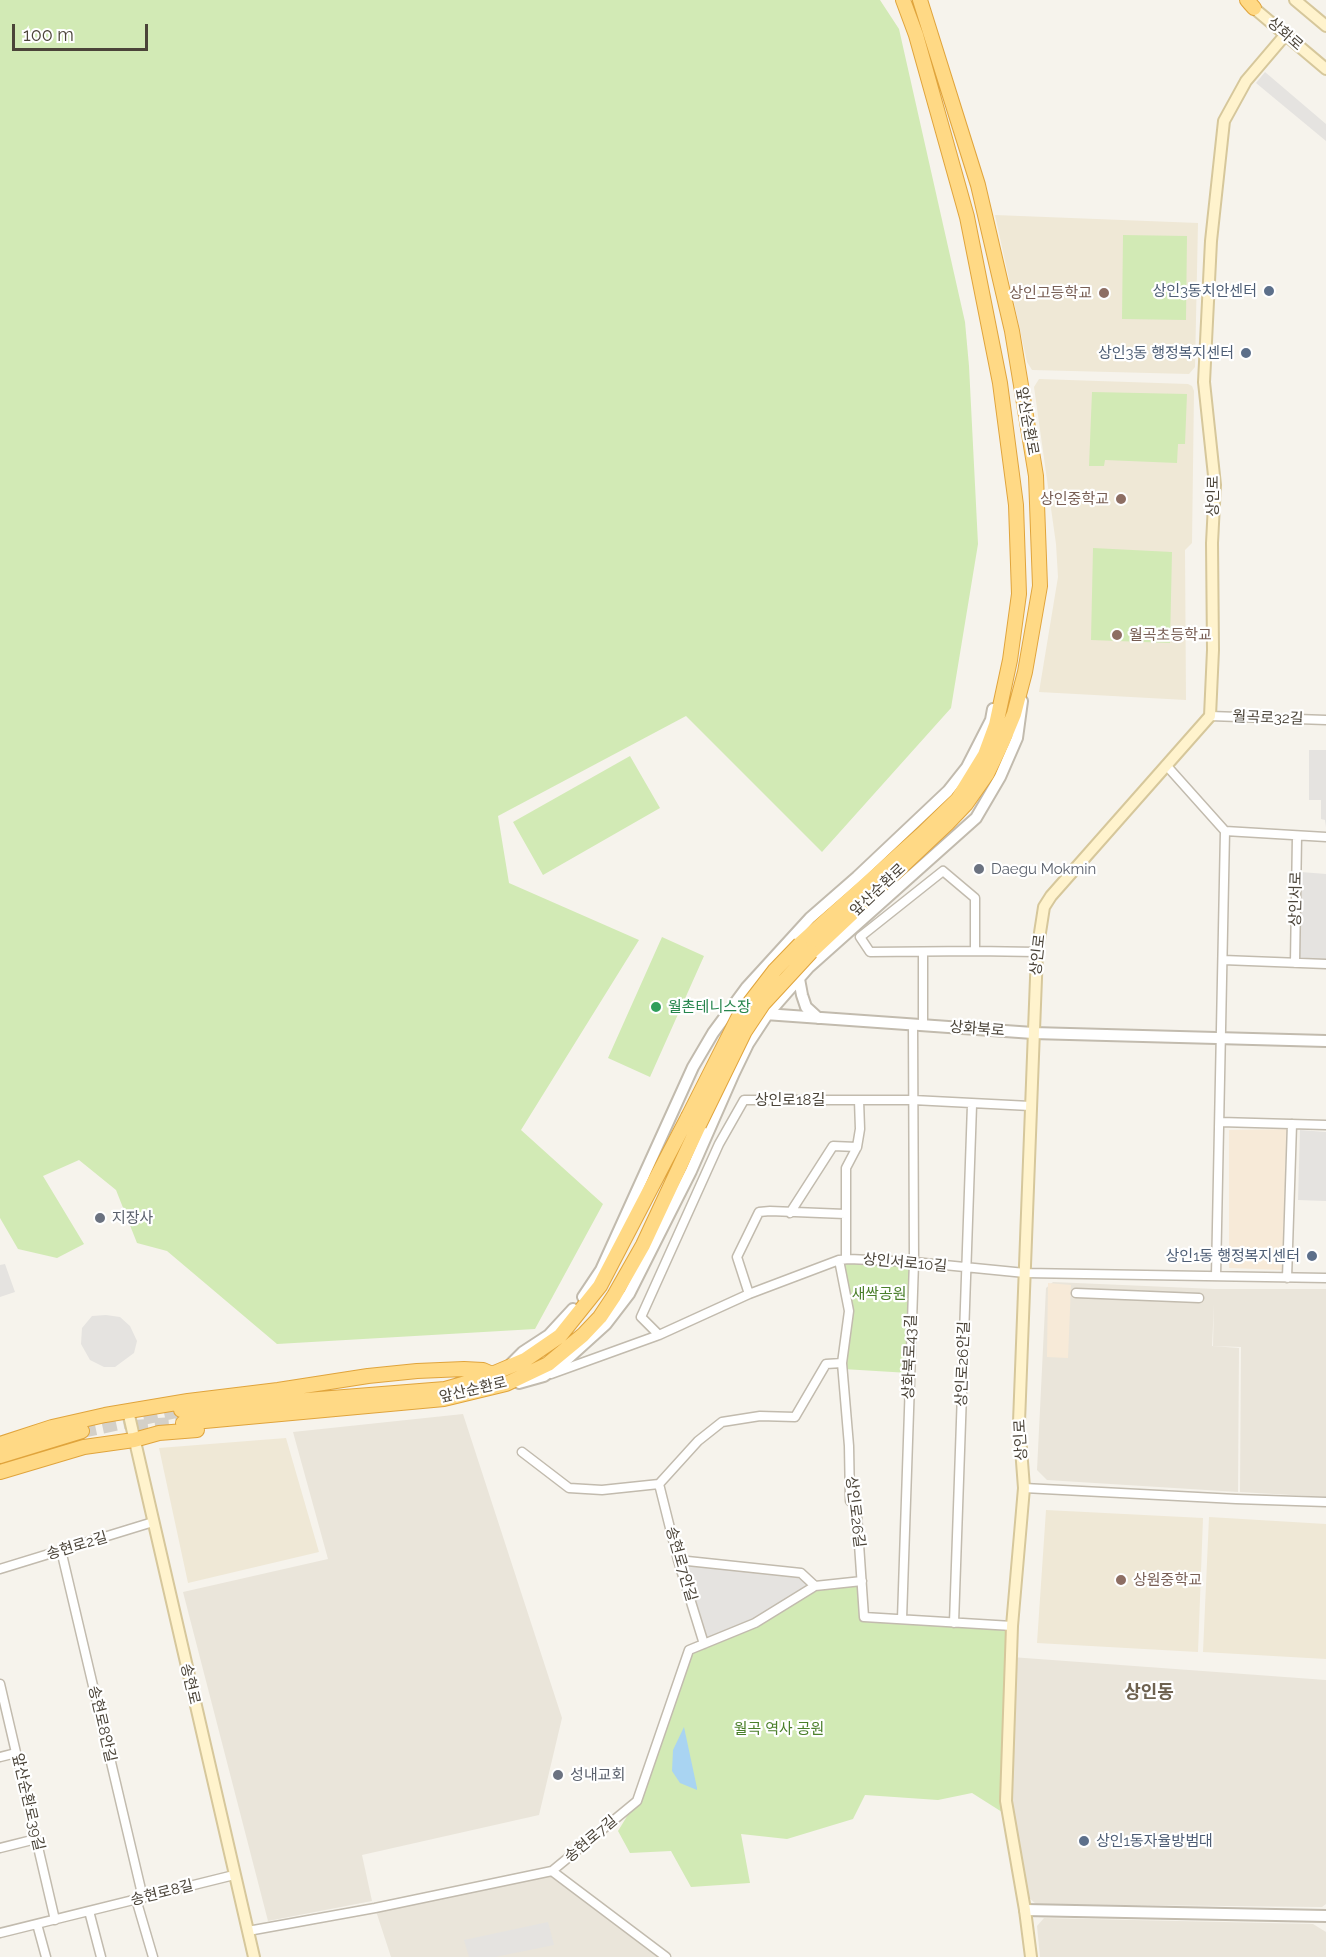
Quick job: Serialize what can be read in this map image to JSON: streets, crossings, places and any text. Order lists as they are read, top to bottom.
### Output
{
  "streets": {
    "highway": ["앞산순환로"],
    "main road": ["상화로", "상인로", "송현로"],
    "street": [
      "월곡로32길",
      "상인서로",
      "상화북로",
      "상인로18길",
      "상인서로10길",
      "상화북로43길",
      "상인로26안길",
      "상인로26길",
      "송현로2길",
      "송현로7안길",
      "송현로8안길",
      "앞산순환로39길",
      "송현로7길",
      "송현로8길"
    ]
  },
  "crossings": [
    ["상화로", "상인로"],
    ["상인로", "월곡로32길"],
    ["상인로", "상화북로"],
    ["상인로", "상인로18길"],
    ["상인로", "상인서로10길"],
    ["상인로", "상인로26길"],
    ["상화북로", "상화북로43길"],
    ["상인로18길", "상인서로10길"],
    ["상인로18길", "상화북로43길"],
    ["상인로18길", "상인로26안길"],
    ["상인로18길", "상인로26길"],
    ["상인서로10길", "상화북로43길"],
    ["상인서로10길", "상인로26안길"],
    ["상인서로10길", "상인로26길"],
    ["상화북로43길", "상인로26길"],
    ["상인로26안길", "상인로26길"],
    ["상인로26길", "송현로7길"],
    ["송현로2길", "송현로"],
    ["송현로2길", "송현로8안길"],
    ["송현로7안길", "송현로7길"],
    ["송현로", "송현로7길"],
    ["송현로", "송현로8길"],
    ["송현로8안길", "송현로8길"],
    ["앞산순환로39길", "송현로8길"]
  ],
  "districts": ["상인동"],
  "parks": ["새싹공원", "월곡 역사 공원"],
  "places": [
    "상인3동치안센터",
    "상인고등학교",
    "상인3동 행정복지센터",
    "상인중학교",
    "월곡초등학교",
    "Daegu Mokmin",
    "월촌테니스장",
    "지장사",
    "상인1동 행정복지센터",
    "상원중학교",
    "성내교회",
    "상인1동자율방범대"
  ],
  "scale_bar": "100 m"
}
